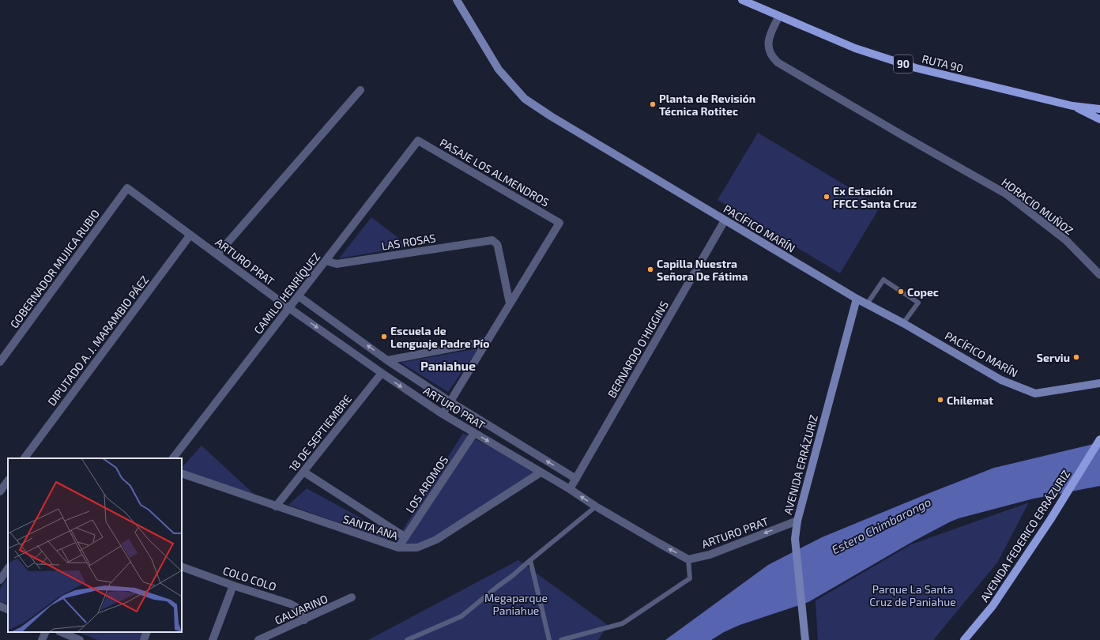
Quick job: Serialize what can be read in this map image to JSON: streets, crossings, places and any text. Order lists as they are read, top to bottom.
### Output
{
  "streets": {
    "main road": ["RUTA 90", "90", "AVENIDA FEDERICO ERRÁZURIZ"],
    "street": [
      "PASAJE LOS ALMENDROS",
      "HORACIO MUÑOZ",
      "PACÍFICO MARÍN",
      "LAS ROSAS",
      "ARTURO PRAT",
      "GOBERNADOR MUJICA RUBIO",
      "CAMILO HENRÍQUEZ",
      "DIPUTADO A. J. MARAMBIO PÁEZ",
      "BERNARDO O'HIGGINS",
      "18 DE SEPTIEMBRE",
      "AVENIDA ERRÁZURIZ",
      "LOS AROMOS",
      "SANTA ANA",
      "COLO COLO",
      "GALVARINO"
    ]
  },
  "crossings": [
    ["RUTA 90", "HORACIO MUÑOZ"],
    ["PASAJE LOS ALMENDROS", "LAS ROSAS"],
    ["PASAJE LOS ALMENDROS", "CAMILO HENRÍQUEZ"],
    ["PACÍFICO MARÍN", "BERNARDO O'HIGGINS"],
    ["PACÍFICO MARÍN", "AVENIDA ERRÁZURIZ"],
    ["LAS ROSAS", "CAMILO HENRÍQUEZ"],
    ["ARTURO PRAT", "GOBERNADOR MUJICA RUBIO"],
    ["ARTURO PRAT", "CAMILO HENRÍQUEZ"],
    ["ARTURO PRAT", "DIPUTADO A. J. MARAMBIO PÁEZ"],
    ["ARTURO PRAT", "BERNARDO O'HIGGINS"],
    ["ARTURO PRAT", "18 DE SEPTIEMBRE"],
    ["ARTURO PRAT", "AVENIDA ERRÁZURIZ"],
    ["ARTURO PRAT", "LOS AROMOS"],
    ["ARTURO PRAT", "SANTA ANA"],
    ["18 DE SEPTIEMBRE", "SANTA ANA"],
    ["LOS AROMOS", "SANTA ANA"],
    ["COLO COLO", "GALVARINO"]
  ],
  "districts": ["Paniahue"],
  "water": ["Estero Chimbarongo"],
  "parks": ["Parque La Santa Cruz de Paniahue", "Megaparque Paniahue"],
  "places": [
    "Planta de Revisión Técnica Rotitec",
    "Ex Estación FFCC Santa Cruz",
    "Capilla Nuestra Señora De Fátima",
    "Copec",
    "Escuela de Lenguaje Padre Pío",
    "Serviu",
    "Chilemat"
  ]
}
